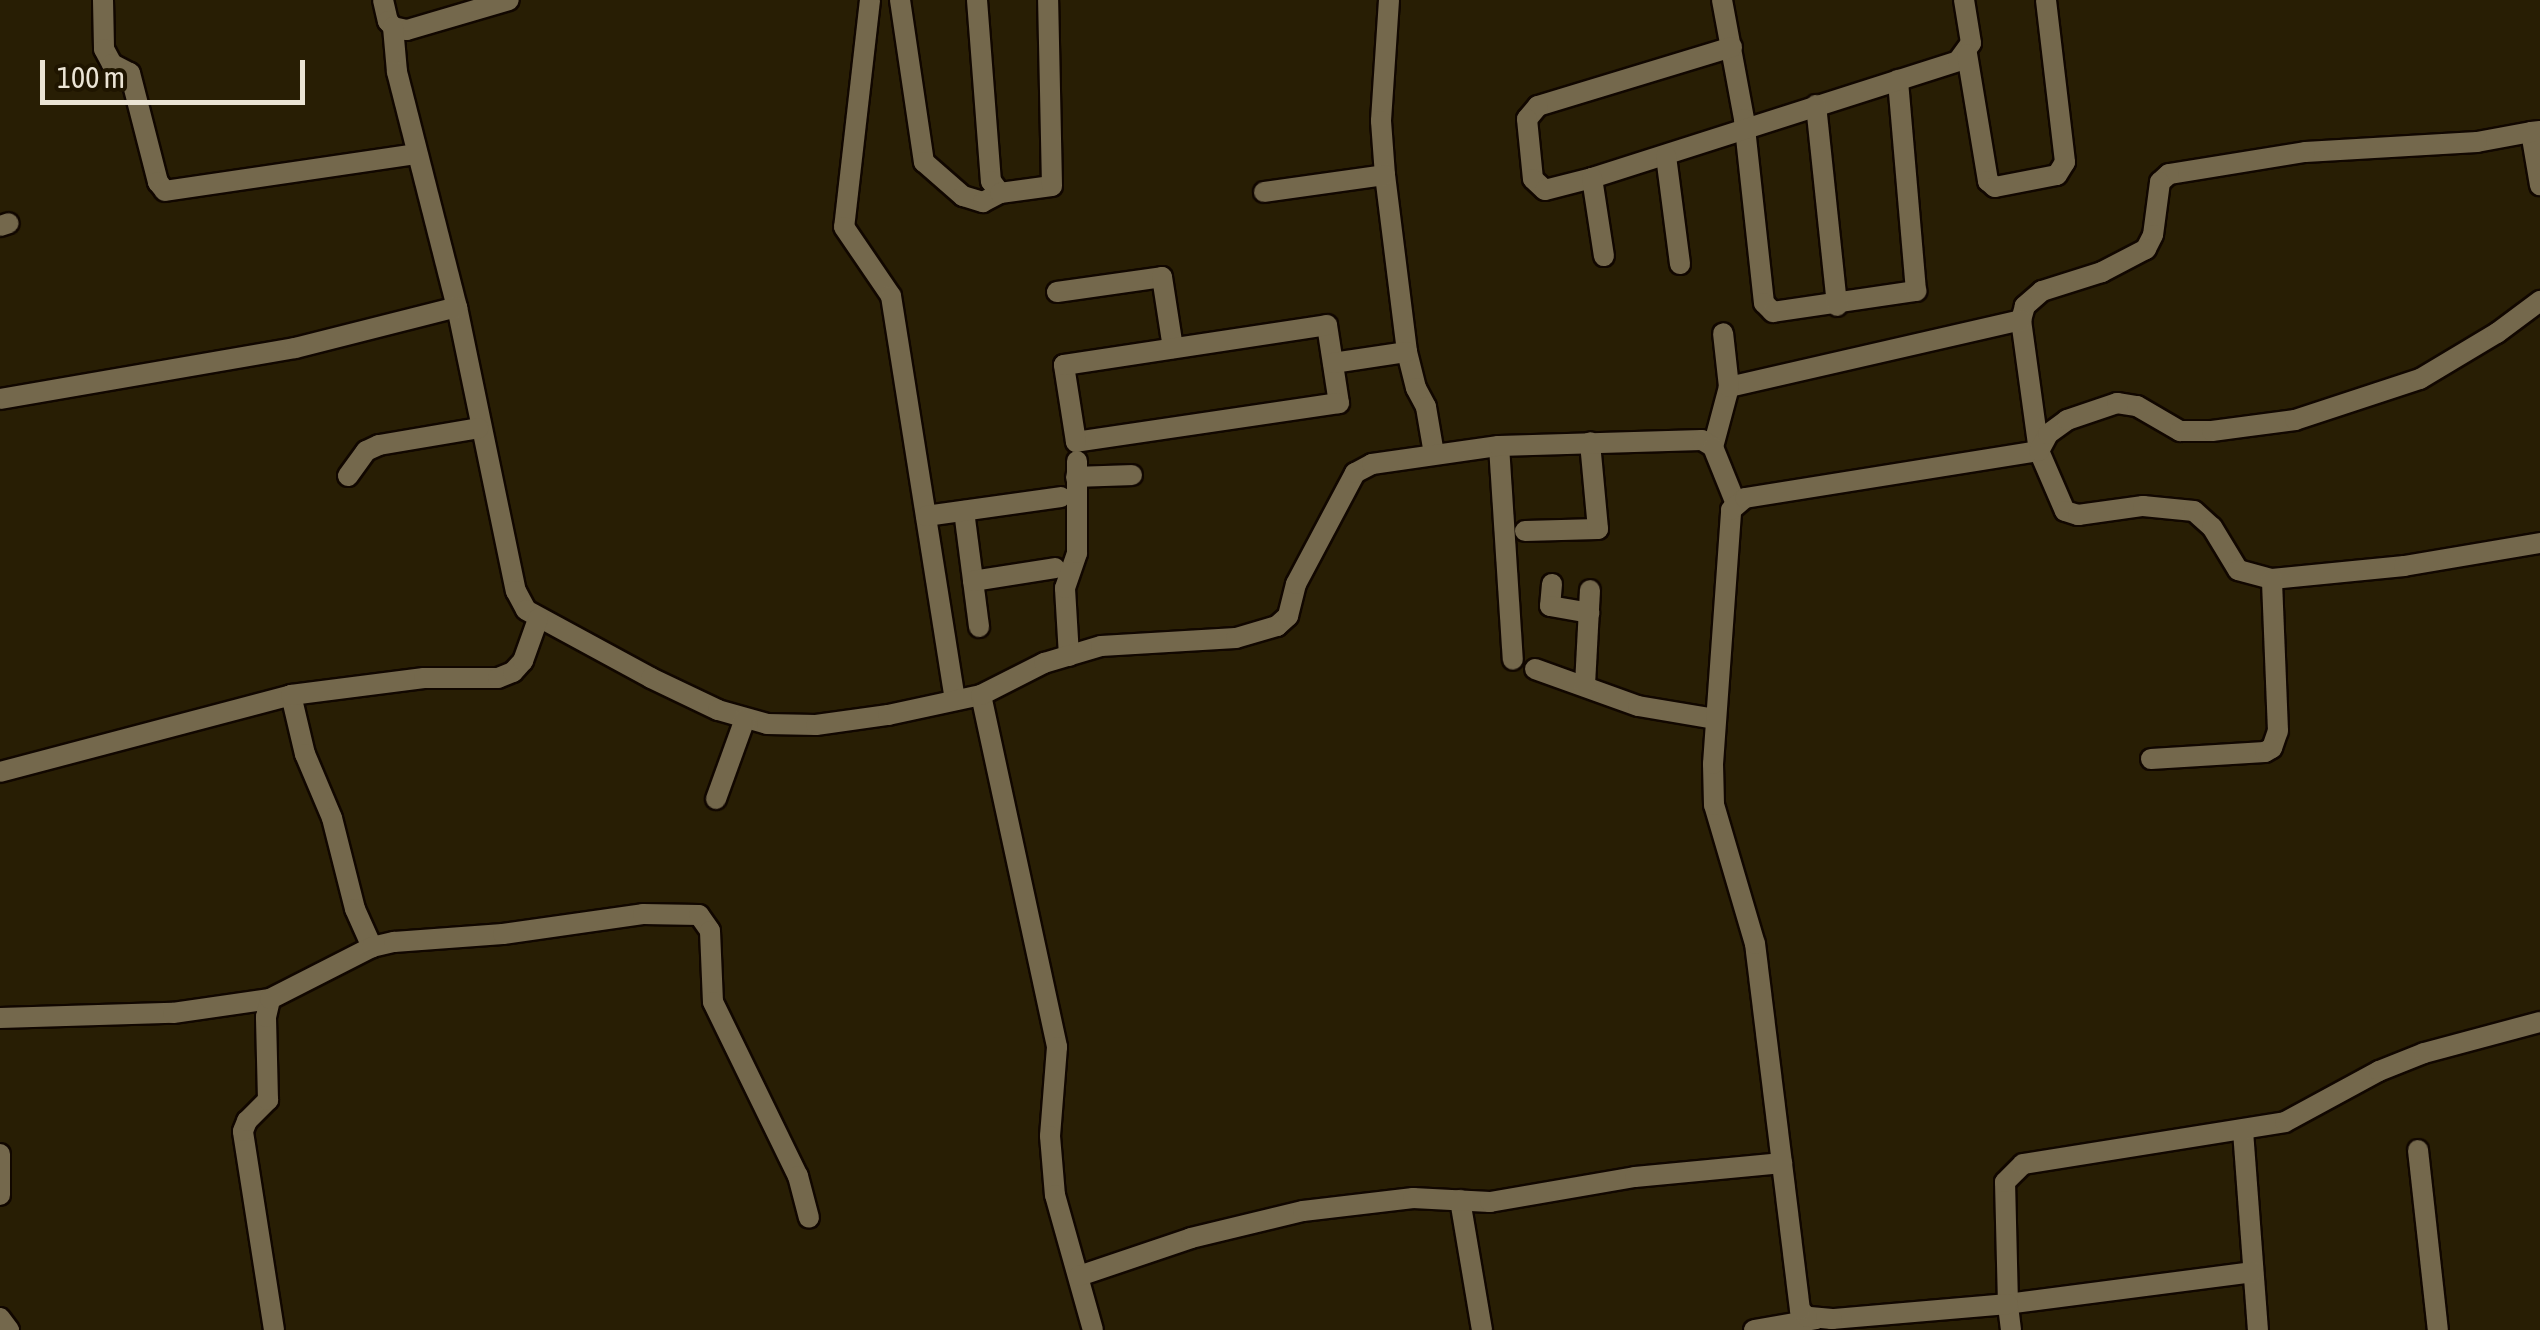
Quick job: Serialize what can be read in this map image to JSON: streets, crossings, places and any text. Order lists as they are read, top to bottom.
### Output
{
  "scale_bar": "100 m"
}
